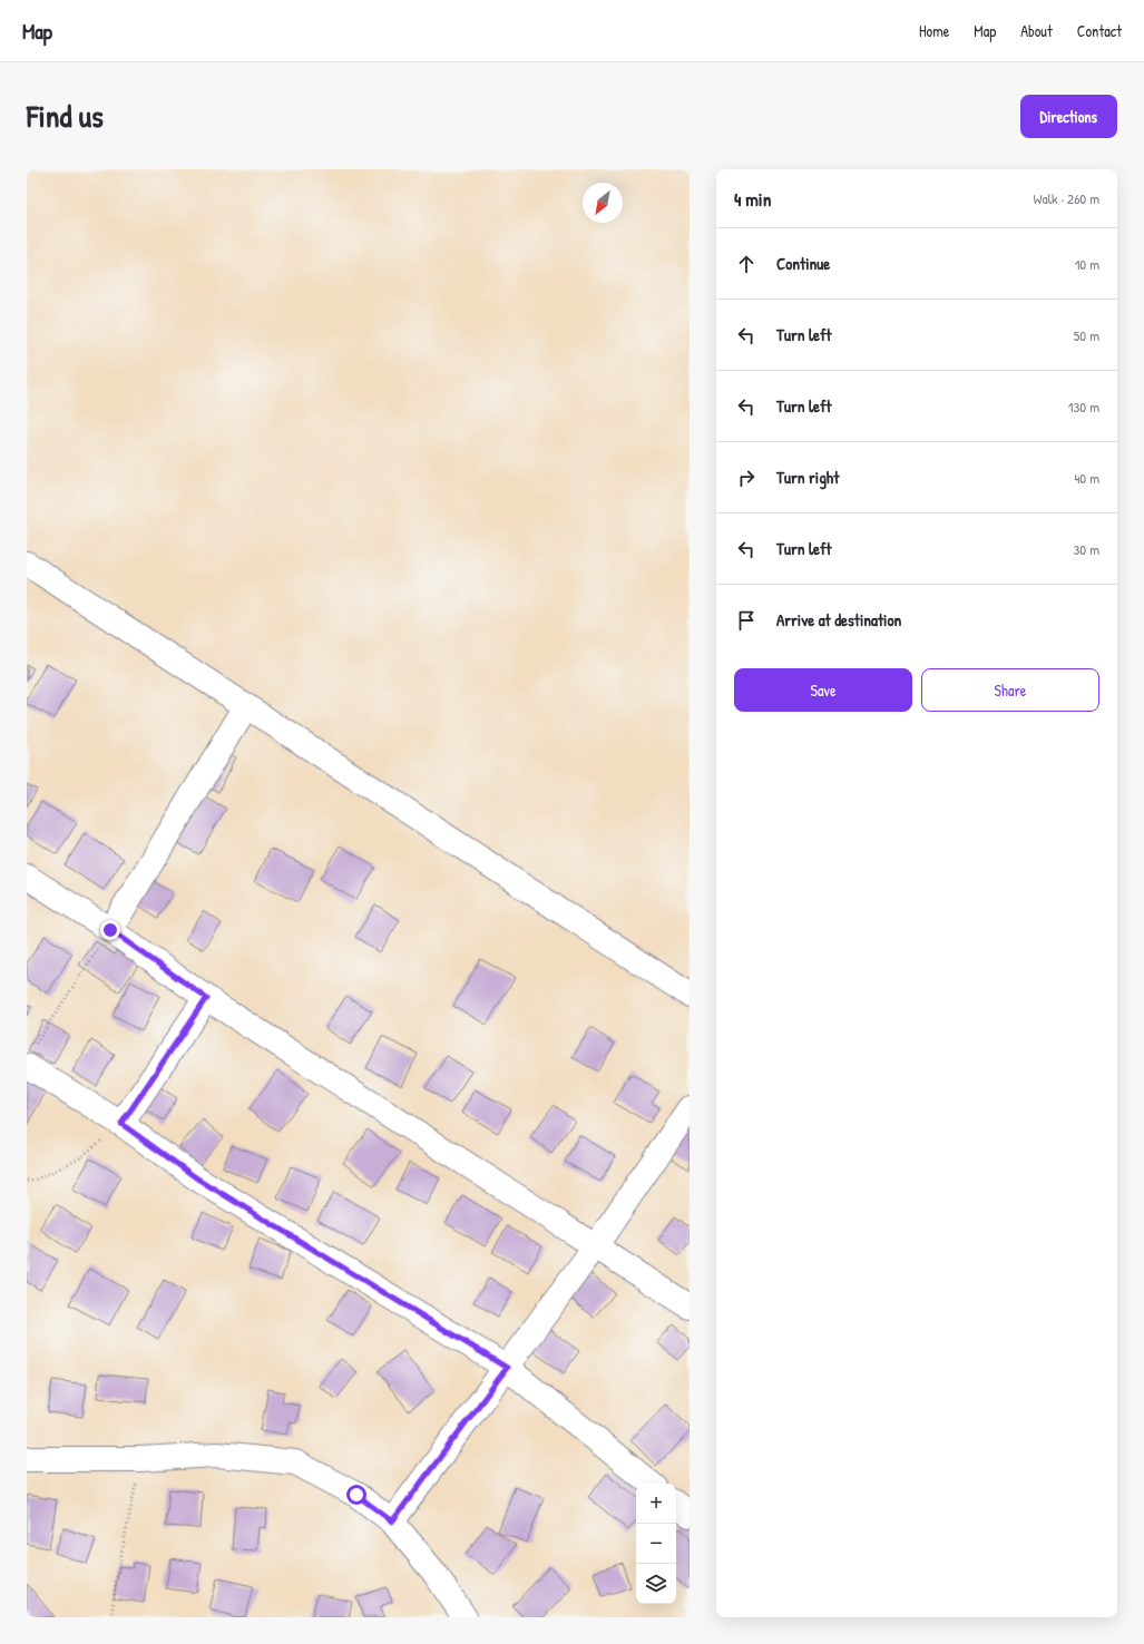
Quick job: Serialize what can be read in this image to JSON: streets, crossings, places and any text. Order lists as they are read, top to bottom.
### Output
{
  "north": "bottom left",
  "page": {
    "header": "Map",
    "nav": [
      "Home",
      "Map",
      "About",
      "Contact"
    ],
    "title": "Find us",
    "buttons": [
      "Directions",
      ["Save", "Share"]
    ],
    "heading": ["4 min", "Walk · 260 m"],
    "list": [
      ["Continue", "10 m"],
      ["Turn left", "50 m"],
      ["Turn left", "130 m"],
      ["Turn right", "40 m"],
      ["Turn left", "30 m"],
      "Arrive at destination"
    ],
    "map_buttons": ["+", "−"]
  }
}
